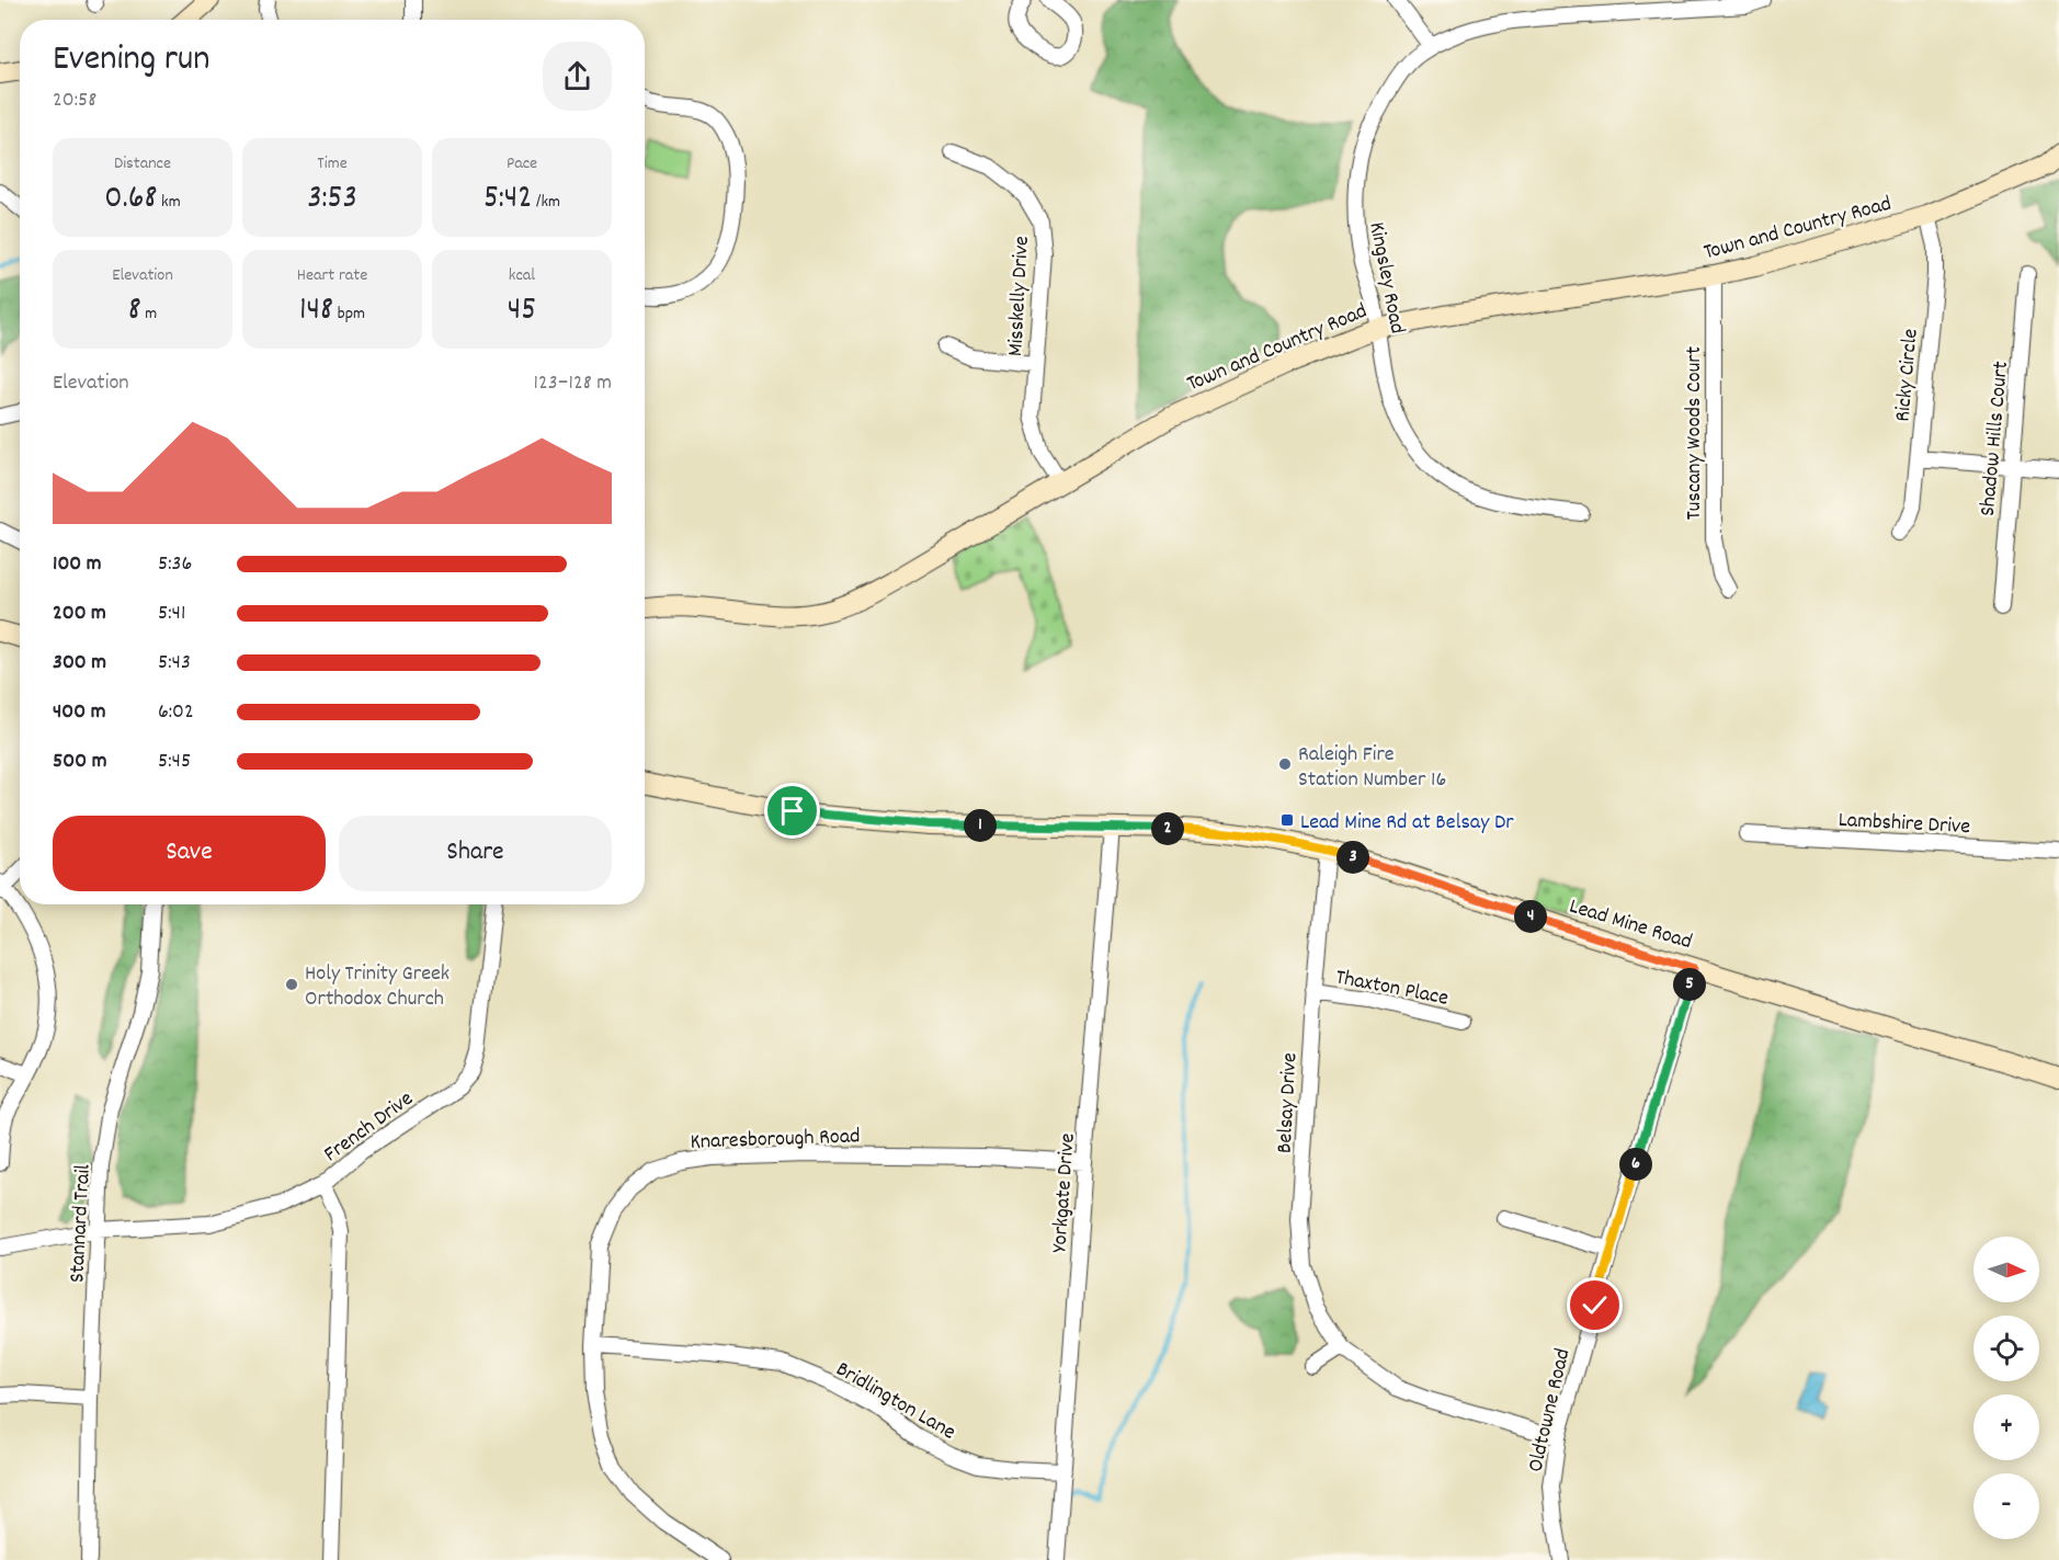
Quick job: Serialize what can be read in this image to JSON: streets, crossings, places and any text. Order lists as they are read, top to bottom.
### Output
{
  "streets": {
    "street": [
      "Town and Country Road",
      "Kingsley Road",
      "Misskelly Drive",
      "Ricky Circle",
      "Tuscany Woods Court",
      "Shadow Hills Court",
      "Lambshire Drive",
      "Lead Mine Road",
      "Thaxton Place",
      "Belsay Drive",
      "French Drive",
      "Knaresborough Road",
      "Yorkgate Drive",
      "Stannard Trail",
      "Bridlington Lane",
      "Oldtowne Road"
    ]
  },
  "crossings": [
    ["Town and Country Road", "Kingsley Road"],
    ["Town and Country Road", "Misskelly Drive"],
    ["Town and Country Road", "Ricky Circle"],
    ["Town and Country Road", "Tuscany Woods Court"],
    ["Lead Mine Road", "Belsay Drive"],
    ["Lead Mine Road", "Yorkgate Drive"],
    ["Lead Mine Road", "Oldtowne Road"],
    ["Thaxton Place", "Belsay Drive"],
    ["Belsay Drive", "Oldtowne Road"],
    ["Knaresborough Road", "Yorkgate Drive"],
    ["Knaresborough Road", "Bridlington Lane"],
    ["Yorkgate Drive", "Bridlington Lane"]
  ],
  "places": {
    "other": ["Raleigh Fire Station Number 16", "Holy Trinity Greek Orthodox Church"],
    "transit": ["Lead Mine Rd at Belsay Dr"]
  },
  "north": "right",
  "page": {
    "heading": ["Evening run", "20:58"],
    "stats": [
      ["Distance", "0.68 km"],
      ["Time", "3:53"],
      ["Pace", "5:42 /km"],
      ["Elevation", "8 m"],
      ["Heart rate", "148 bpm"],
      ["kcal", "45"]
    ],
    "chart": ["Elevation", "123–128 m"],
    "list": [
      {
        "name": "100 m",
        "note": "5:36"
      },
      {
        "name": "200 m",
        "note": "5:41"
      },
      {
        "name": "300 m",
        "note": "5:43"
      },
      {
        "name": "400 m",
        "note": "6:02"
      },
      {
        "name": "500 m",
        "note": "5:45"
      }
    ],
    "buttons": ["Save", "Share"],
    "pins": [
      "1",
      "2",
      "3",
      "4",
      "5",
      "6"
    ],
    "map_buttons": ["+", "−"]
  }
}
